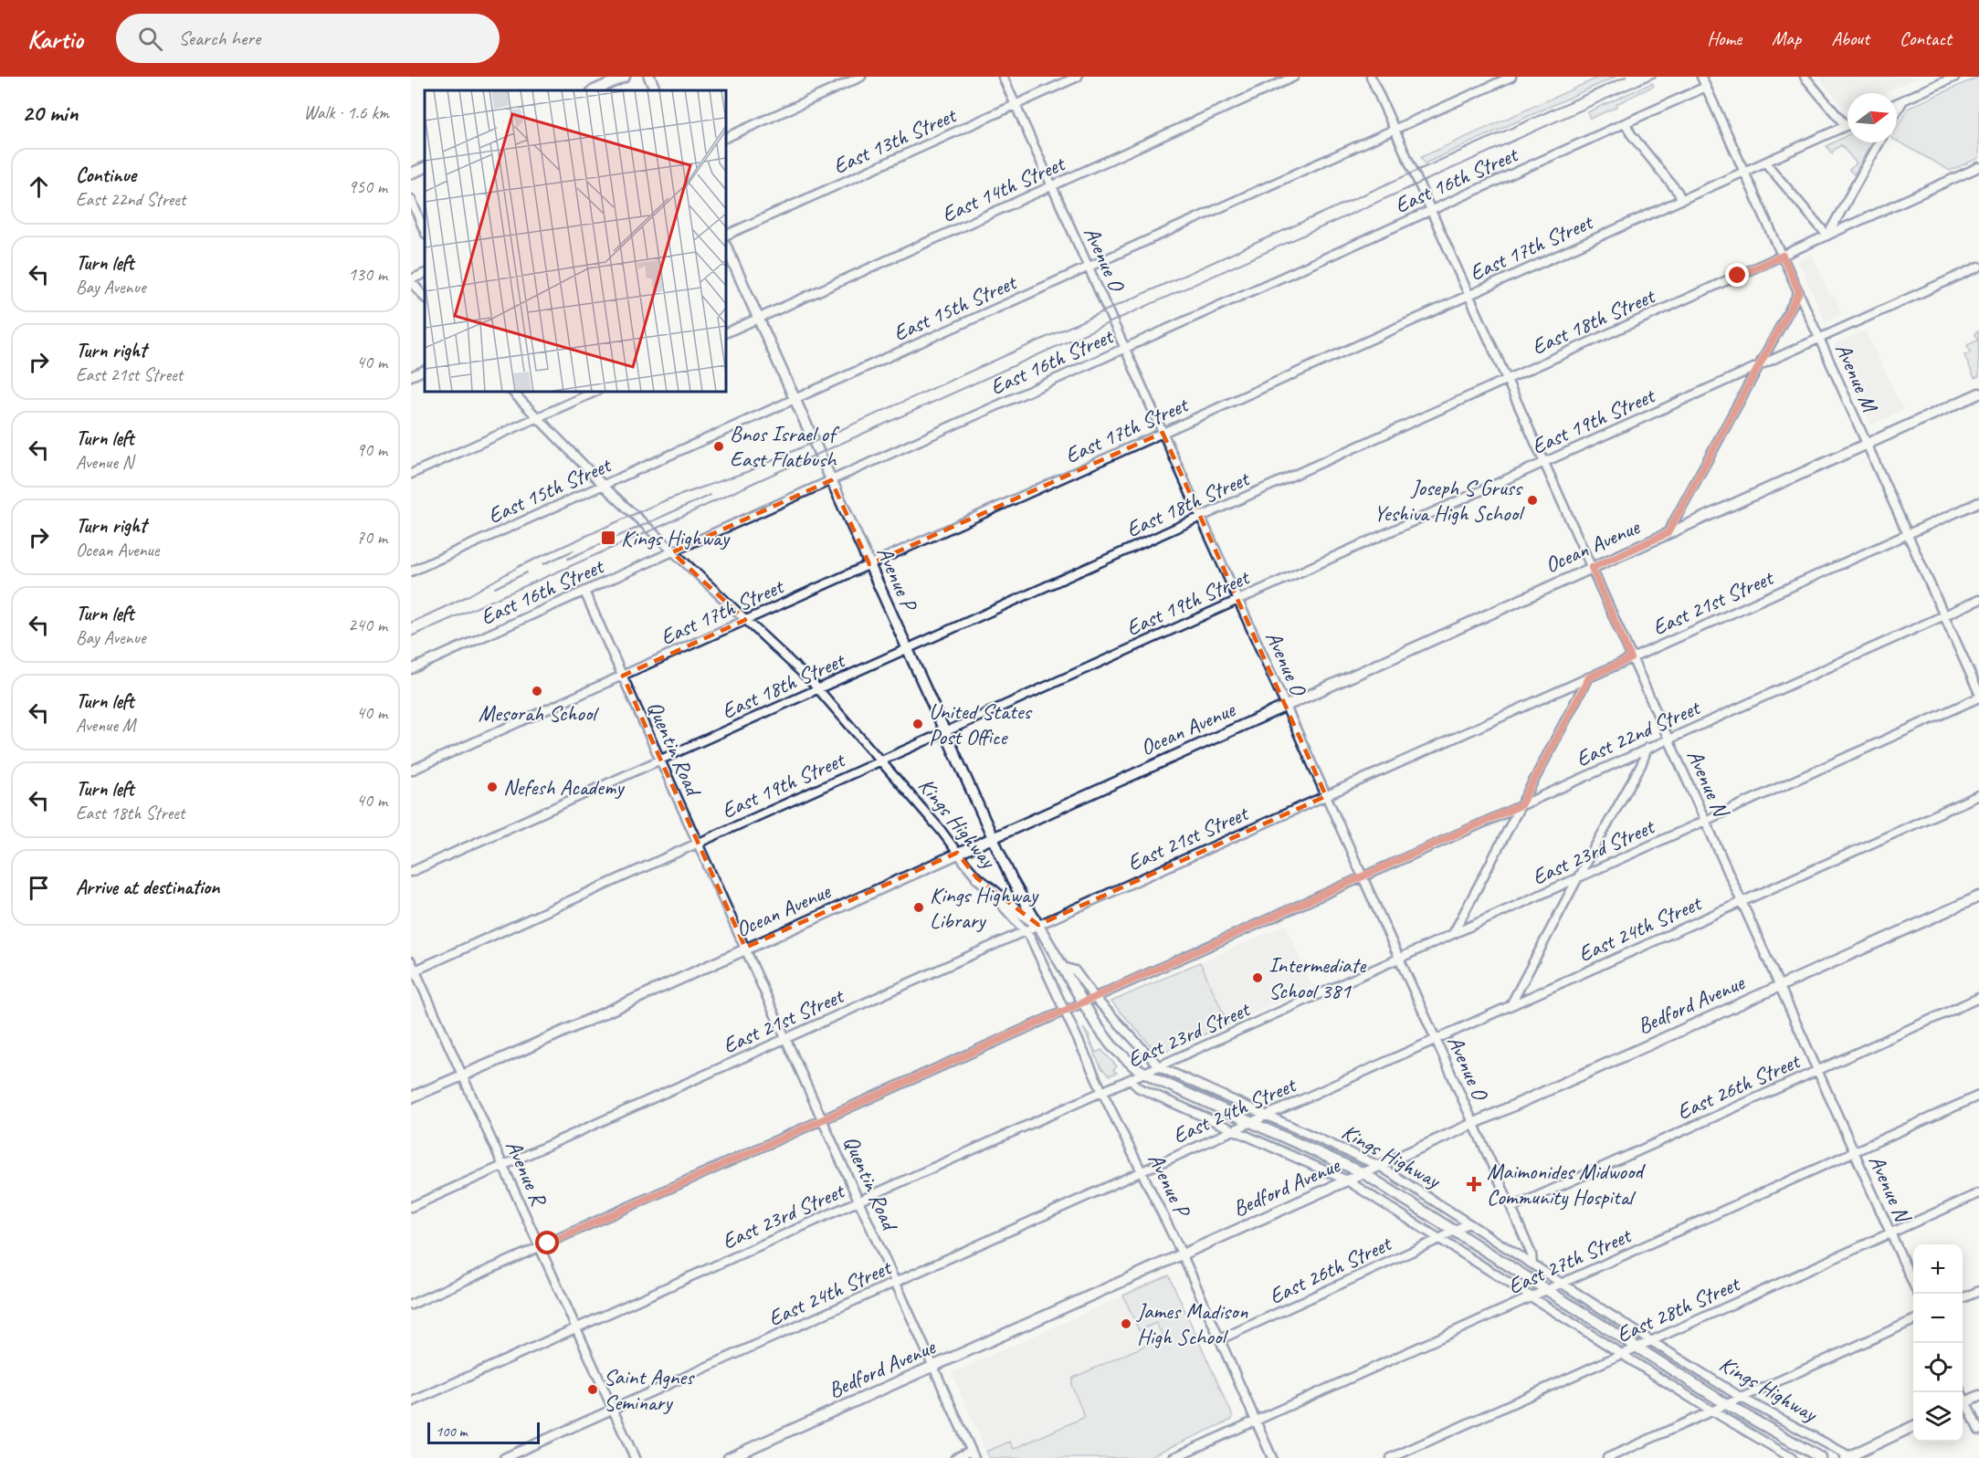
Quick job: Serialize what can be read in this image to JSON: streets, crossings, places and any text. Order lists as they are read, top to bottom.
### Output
{
  "streets": {
    "main road": [
      "Ocean Avenue",
      "Avenue P",
      "Kings Highway",
      "Bedford Avenue"
    ],
    "street": [
      "East 13th Street",
      "East 16th Street",
      "East 14th Street",
      "East 17th Street",
      "Avenue O",
      "East 15th Street",
      "East 18th Street",
      "Avenue M",
      "East 19th Street",
      "East 21st Street",
      "East 22nd Street",
      "Quentin Road",
      "Avenue N",
      "East 23rd Street",
      "East 24th Street",
      "East 26th Street",
      "Avenue R",
      "East 27th Street",
      "East 28th Street"
    ]
  },
  "crossings": [
    ["East 13th Street", "Avenue O"],
    ["East 16th Street", "Avenue O"],
    ["East 16th Street", "Avenue M"],
    ["East 16th Street", "Avenue P"],
    ["East 16th Street", "Quentin Road"],
    ["East 16th Street", "Avenue N"],
    ["East 16th Street", "Kings Highway"],
    ["East 14th Street", "Avenue O"],
    ["East 14th Street", "Avenue P"],
    ["East 17th Street", "Avenue O"],
    ["East 17th Street", "Avenue M"],
    ["East 17th Street", "Avenue P"],
    ["East 17th Street", "Quentin Road"],
    ["East 17th Street", "Avenue N"],
    ["East 17th Street", "Kings Highway"],
    ["Avenue O", "East 15th Street"],
    ["Avenue O", "East 18th Street"],
    ["Avenue O", "East 19th Street"],
    ["Avenue O", "Ocean Avenue"],
    ["Avenue O", "East 21st Street"],
    ["Avenue O", "East 22nd Street"],
    ["Avenue O", "Kings Highway"],
    ["Avenue O", "East 23rd Street"],
    ["Avenue O", "East 24th Street"],
    ["Avenue O", "Bedford Avenue"],
    ["Avenue O", "East 26th Street"],
    ["East 15th Street", "Avenue P"],
    ["East 15th Street", "Avenue N"],
    ["East 15th Street", "Kings Highway"],
    ["East 18th Street", "Avenue M"],
    ["East 18th Street", "Avenue P"],
    ["East 18th Street", "Quentin Road"],
    ["East 18th Street", "Avenue N"],
    ["East 18th Street", "Kings Highway"],
    ["Avenue M", "East 19th Street"],
    ["Avenue M", "Ocean Avenue"],
    ["Avenue M", "East 21st Street"],
    ["Avenue M", "East 22nd Street"],
    ["East 19th Street", "Avenue P"],
    ["East 19th Street", "Quentin Road"],
    ["East 19th Street", "Avenue N"],
    ["East 19th Street", "Kings Highway"],
    ["East 19th Street", "Avenue R"],
    ["Ocean Avenue", "Avenue P"],
    ["Ocean Avenue", "Quentin Road"],
    ["Ocean Avenue", "Avenue N"],
    ["Ocean Avenue", "Kings Highway"],
    ["Ocean Avenue", "Avenue R"],
    ["Avenue P", "East 21st Street"],
    ["Avenue P", "East 22nd Street"],
    ["Avenue P", "Kings Highway"],
    ["Avenue P", "East 23rd Street"],
    ["Avenue P", "East 24th Street"],
    ["Avenue P", "Bedford Avenue"],
    ["Avenue P", "East 26th Street"],
    ["Avenue P", "East 27th Street"],
    ["East 21st Street", "Quentin Road"],
    ["East 21st Street", "Avenue N"],
    ["East 21st Street", "Kings Highway"],
    ["East 21st Street", "Avenue R"],
    ["East 22nd Street", "Quentin Road"],
    ["East 22nd Street", "Avenue N"],
    ["East 22nd Street", "Kings Highway"],
    ["East 22nd Street", "Avenue R"],
    ["Quentin Road", "East 23rd Street"],
    ["Quentin Road", "East 24th Street"],
    ["Quentin Road", "Bedford Avenue"],
    ["Avenue N", "East 23rd Street"],
    ["Avenue N", "East 24th Street"],
    ["Avenue N", "Bedford Avenue"],
    ["Avenue N", "East 26th Street"],
    ["Avenue N", "East 27th Street"],
    ["Avenue N", "East 28th Street"],
    ["Kings Highway", "East 23rd Street"],
    ["Kings Highway", "East 24th Street"],
    ["Kings Highway", "Bedford Avenue"],
    ["Kings Highway", "East 26th Street"],
    ["Kings Highway", "East 27th Street"],
    ["Kings Highway", "East 28th Street"],
    ["East 23rd Street", "Avenue R"],
    ["East 24th Street", "Avenue R"]
  ],
  "places": {
    "other": [
      "Bnos Israel of East Flatbush",
      "Joseph S Gruss Yeshiva High School",
      "Mesorah School",
      "United States Post Office",
      "Nefesh Academy",
      "Kings Highway Library",
      "Intermediate School 381",
      "James Madison High School",
      "Saint Agnes Seminary"
    ],
    "transit": ["Kings Highway"],
    "health": ["Maimonides Midwood Community Hospital"]
  },
  "scale_bar": "100 m",
  "north": "right",
  "page": {
    "header": "Kartio",
    "search": "Search here",
    "nav": [
      "Home",
      "Map",
      "About",
      "Contact"
    ],
    "heading": ["20 min", "Walk · 1.6 km"],
    "list": [
      ["Continue", "East 22nd Street", "950 m"],
      ["Turn left", "Bay Avenue", "130 m"],
      ["Turn right", "East 21st Street", "40 m"],
      ["Turn left", "Avenue N", "90 m"],
      ["Turn right", "Ocean Avenue", "70 m"],
      ["Turn left", "Bay Avenue", "240 m"],
      ["Turn left", "Avenue M", "40 m"],
      ["Turn left", "East 18th Street", "40 m"],
      "Arrive at destination"
    ],
    "map_buttons": ["+", "−"],
    "scale": "100 m"
  }
}
